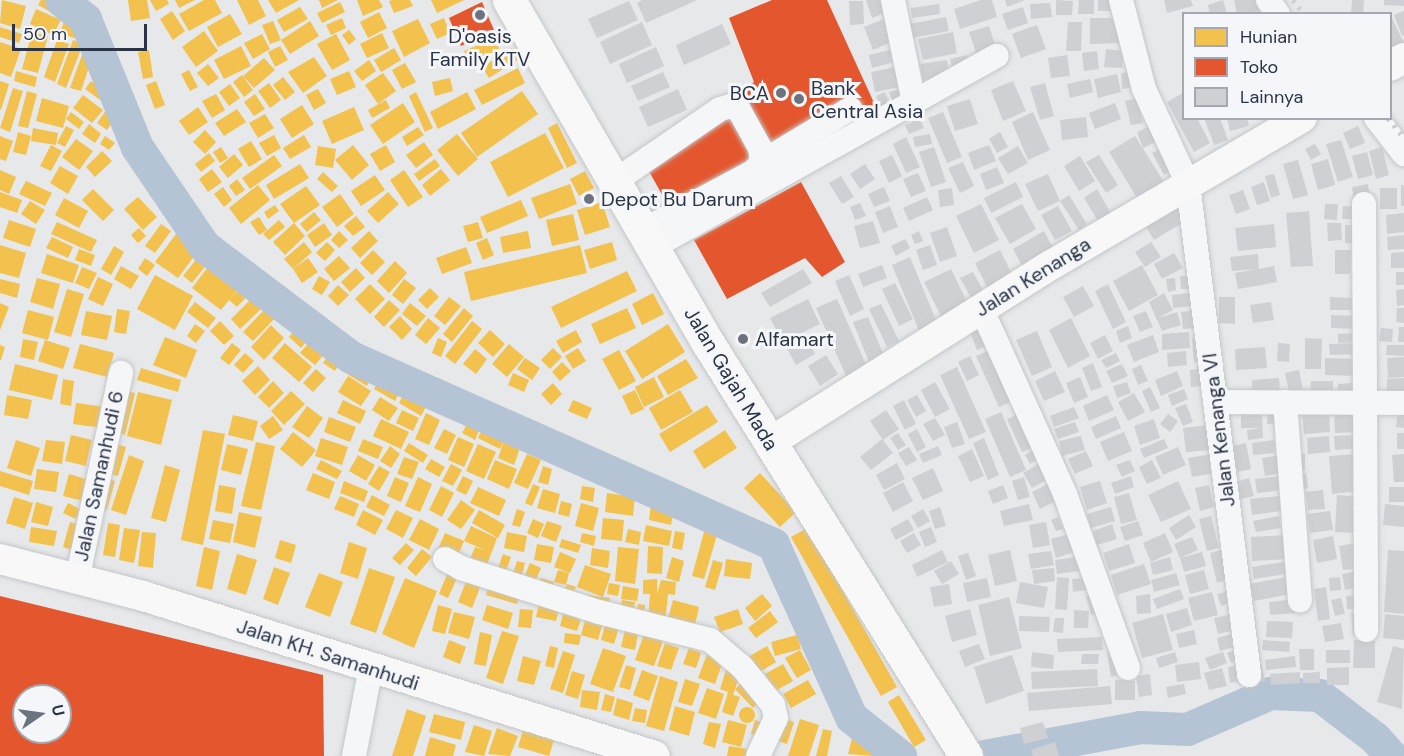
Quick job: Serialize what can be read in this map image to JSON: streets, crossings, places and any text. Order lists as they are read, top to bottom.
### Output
{
  "streets": {
    "highway": ["Jalan Gajah Mada"],
    "main road": ["Jalan Kenanga", "Jalan KH. Samanhudi"],
    "street": ["Jalan Kenanga VI", "Jalan Samanhudi 6"]
  },
  "crossings": [
    ["Jalan Kenanga", "Jalan Gajah Mada"],
    ["Jalan Kenanga", "Jalan Kenanga VI"],
    ["Jalan Samanhudi 6", "Jalan KH. Samanhudi"]
  ],
  "places": [
    "D'oasis Family KTV",
    "BCA",
    "Bank Central Asia",
    "Depot Bu Darum",
    "Alfamart"
  ],
  "legend": ["Hunian", "Toko", "Lainnya"],
  "scale_bar": "50 m",
  "north": "right"
}
